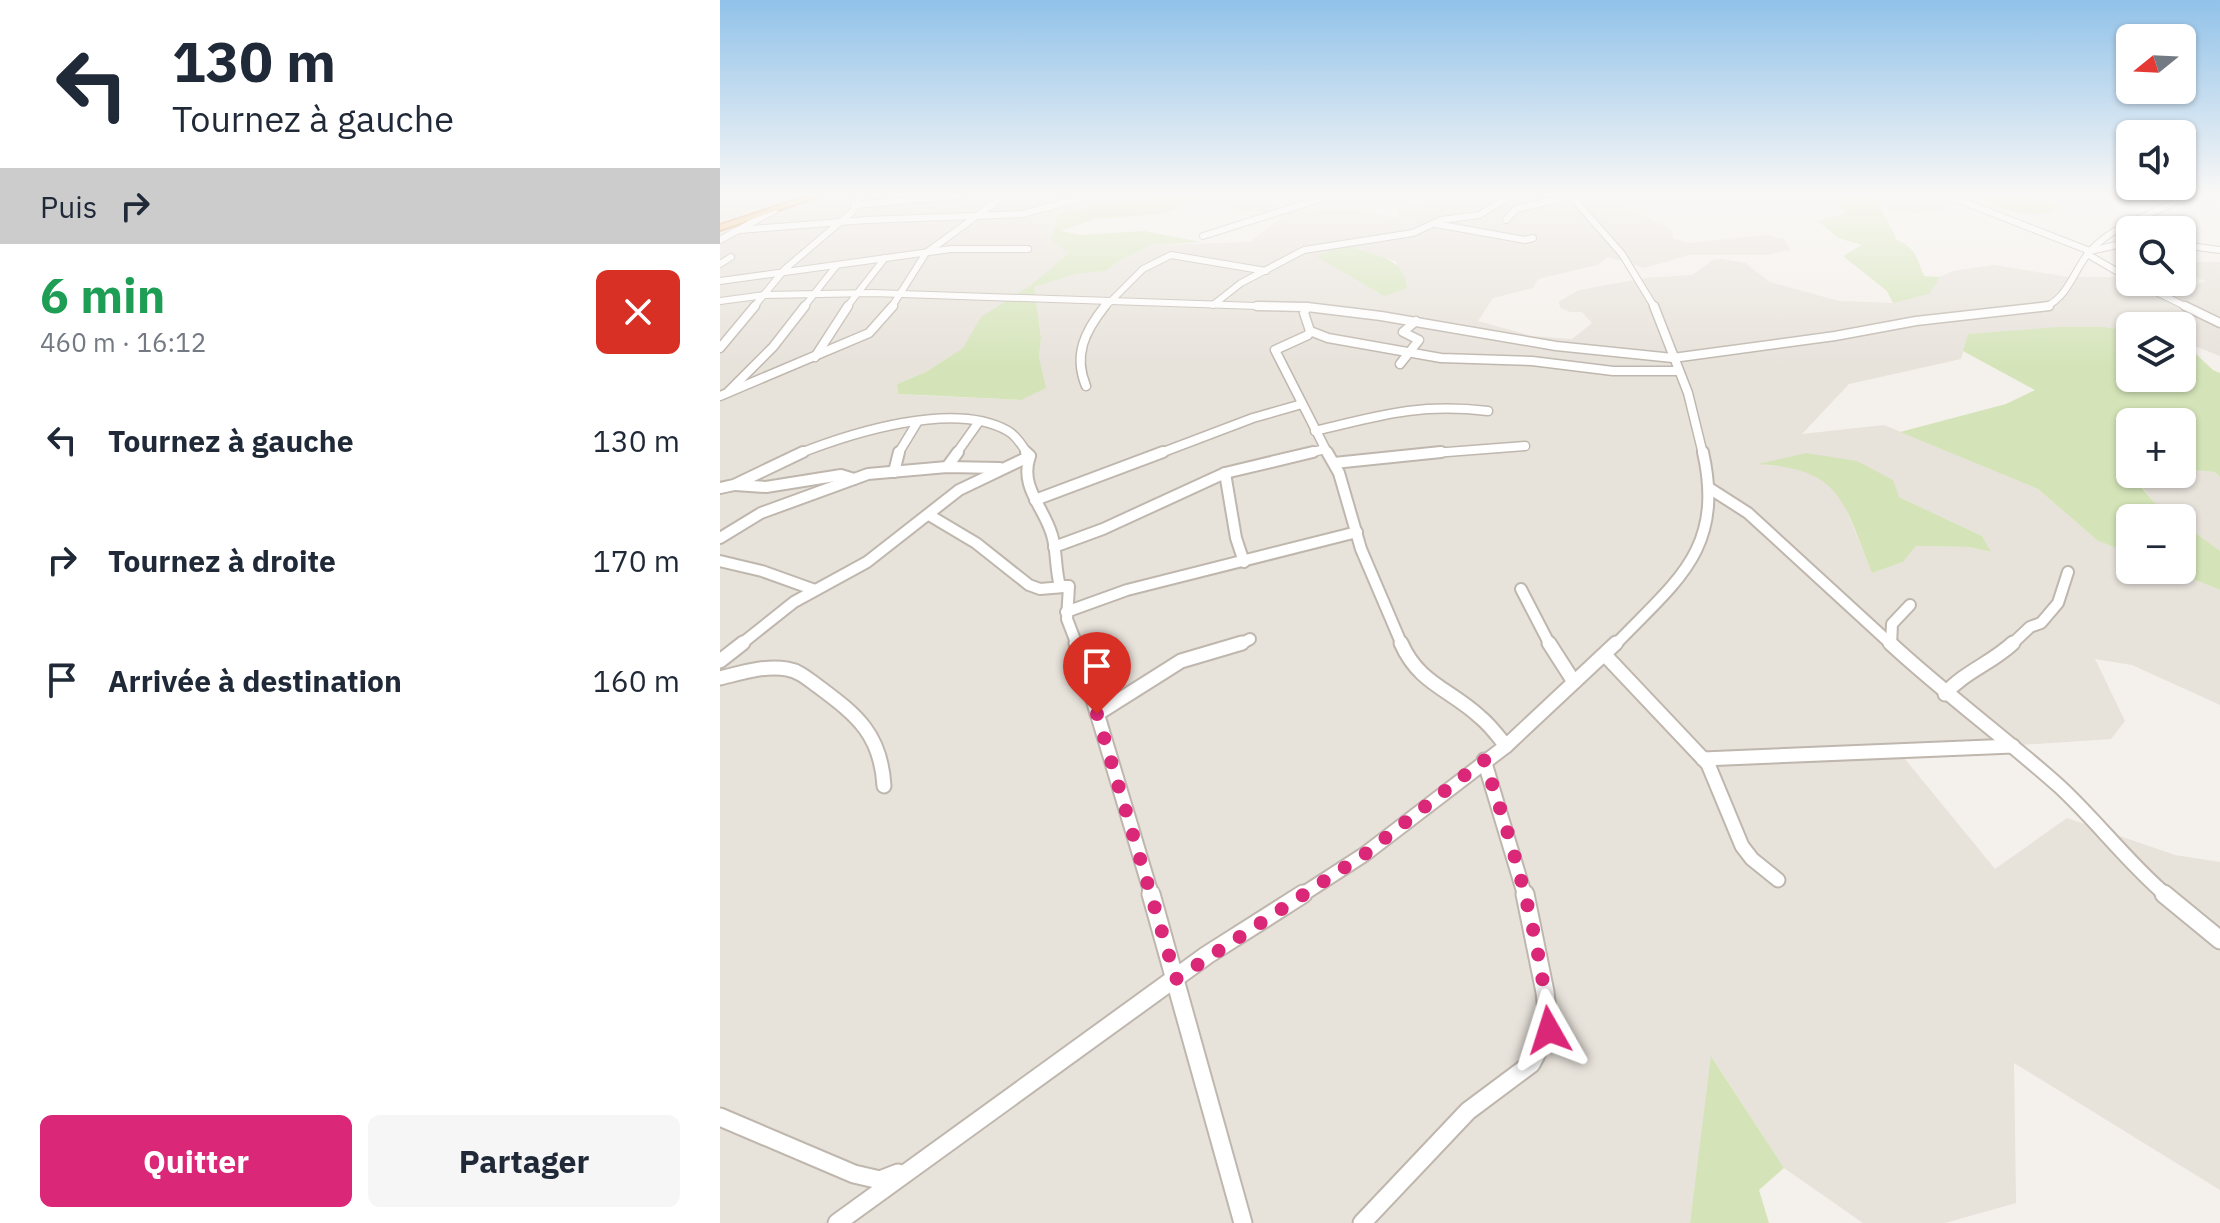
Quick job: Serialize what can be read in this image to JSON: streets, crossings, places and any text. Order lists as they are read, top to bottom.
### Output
{
  "north": "left",
  "page": {
    "turn": ["130 m", "Tournez à gauche"],
    "map_buttons": ["+", "−"],
    "then": "Puis",
    "heading": ["6 min", "460 m · 16:12"],
    "list": [
      {
        "name": "Tournez à gauche",
        "value": "130 m"
      },
      {
        "name": "Tournez à droite",
        "value": "170 m"
      },
      {
        "name": "Arrivée à destination",
        "value": "160 m"
      }
    ],
    "buttons": ["Quitter", "Partager"]
  }
}
